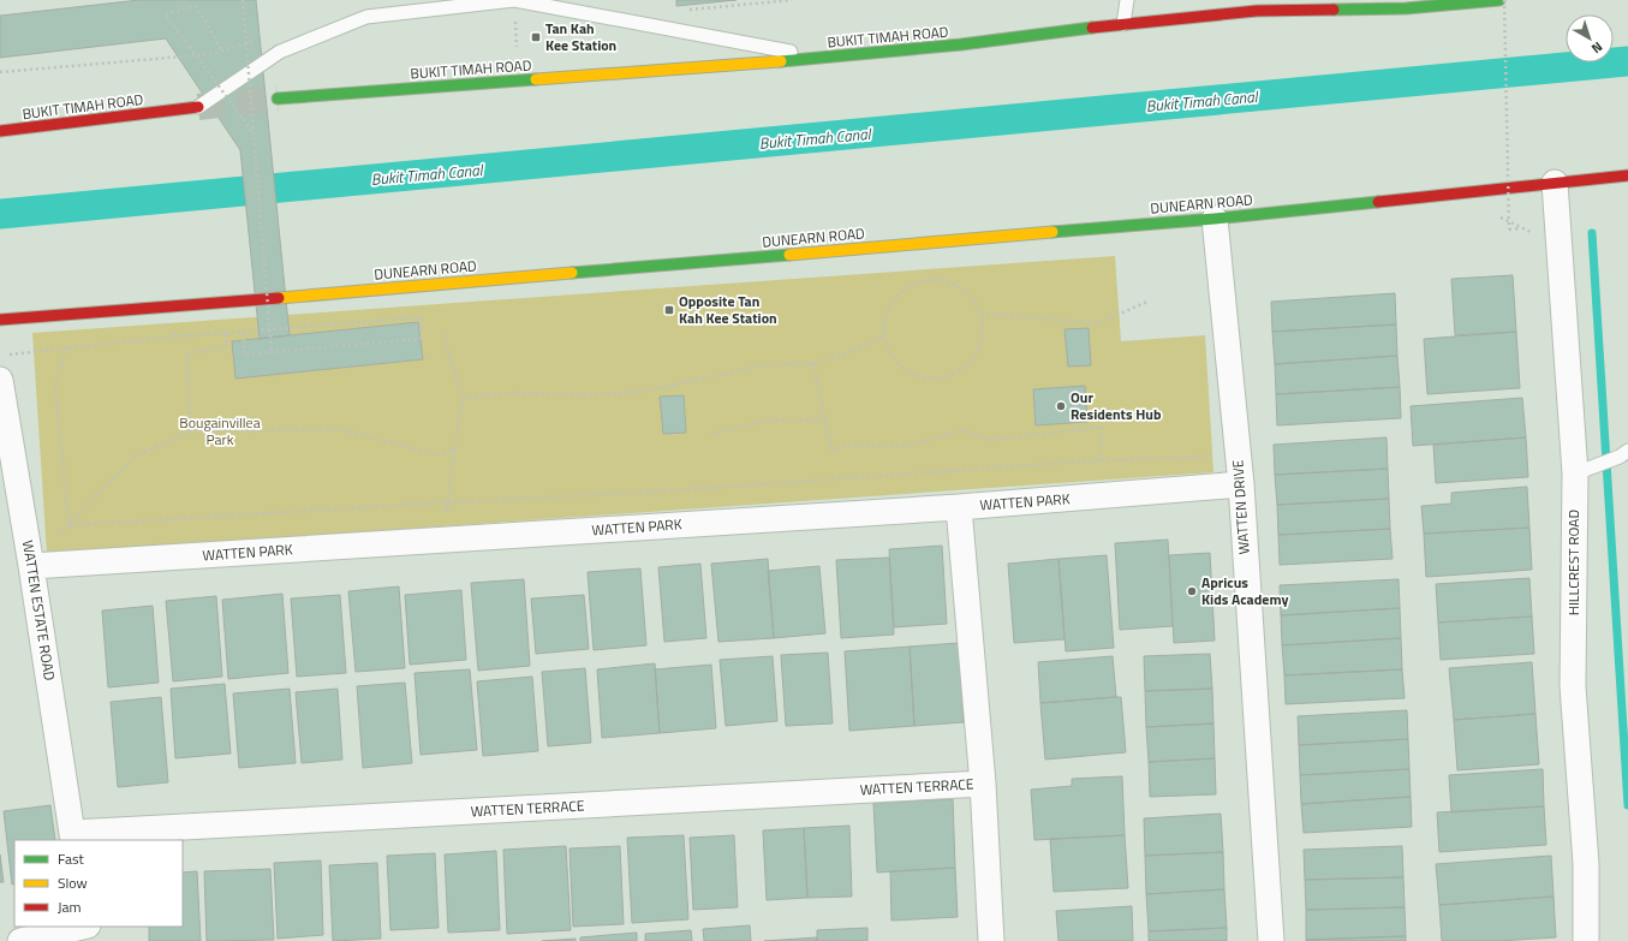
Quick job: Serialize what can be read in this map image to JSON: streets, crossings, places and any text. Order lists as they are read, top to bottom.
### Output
{
  "streets": {
    "highway": ["BUKIT TIMAH ROAD", "DUNEARN ROAD"],
    "street": [
      "WATTEN PARK",
      "WATTEN DRIVE",
      "HILLCREST ROAD",
      "WATTEN ESTATE ROAD",
      "WATTEN TERRACE"
    ]
  },
  "crossings": [
    ["DUNEARN ROAD", "WATTEN DRIVE"],
    ["DUNEARN ROAD", "HILLCREST ROAD"],
    ["WATTEN PARK", "WATTEN DRIVE"],
    ["WATTEN PARK", "WATTEN ESTATE ROAD"],
    ["WATTEN PARK", "WATTEN TERRACE"],
    ["WATTEN ESTATE ROAD", "WATTEN TERRACE"]
  ],
  "water": ["Bukit Timah Canal"],
  "parks": ["Bougainvillea Park"],
  "places": {
    "transit": ["Tan Kah Kee Station", "Opposite Tan Kah Kee Station"],
    "other": ["Our Residents Hub", "Apricus Kids Academy"]
  },
  "legend": ["Fast", "Slow", "Jam"],
  "north": "bottom right"
}
